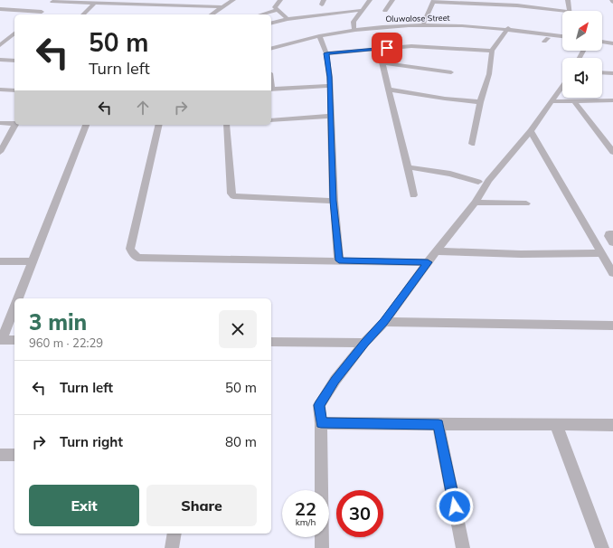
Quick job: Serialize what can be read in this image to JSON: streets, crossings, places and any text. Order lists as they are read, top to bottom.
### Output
{
  "streets": {
    "street": ["Oluwalose Street"]
  },
  "north": "top right",
  "page": {
    "turn": ["50 m", "Turn left"],
    "heading": ["3 min", "960 m · 22:29"],
    "list": [
      {
        "name": "Turn left",
        "value": "50 m"
      },
      {
        "name": "Turn right",
        "value": "80 m"
      }
    ],
    "buttons": ["Exit", "Share"],
    "speed": "22 km/h",
    "limit": "30"
  }
}
